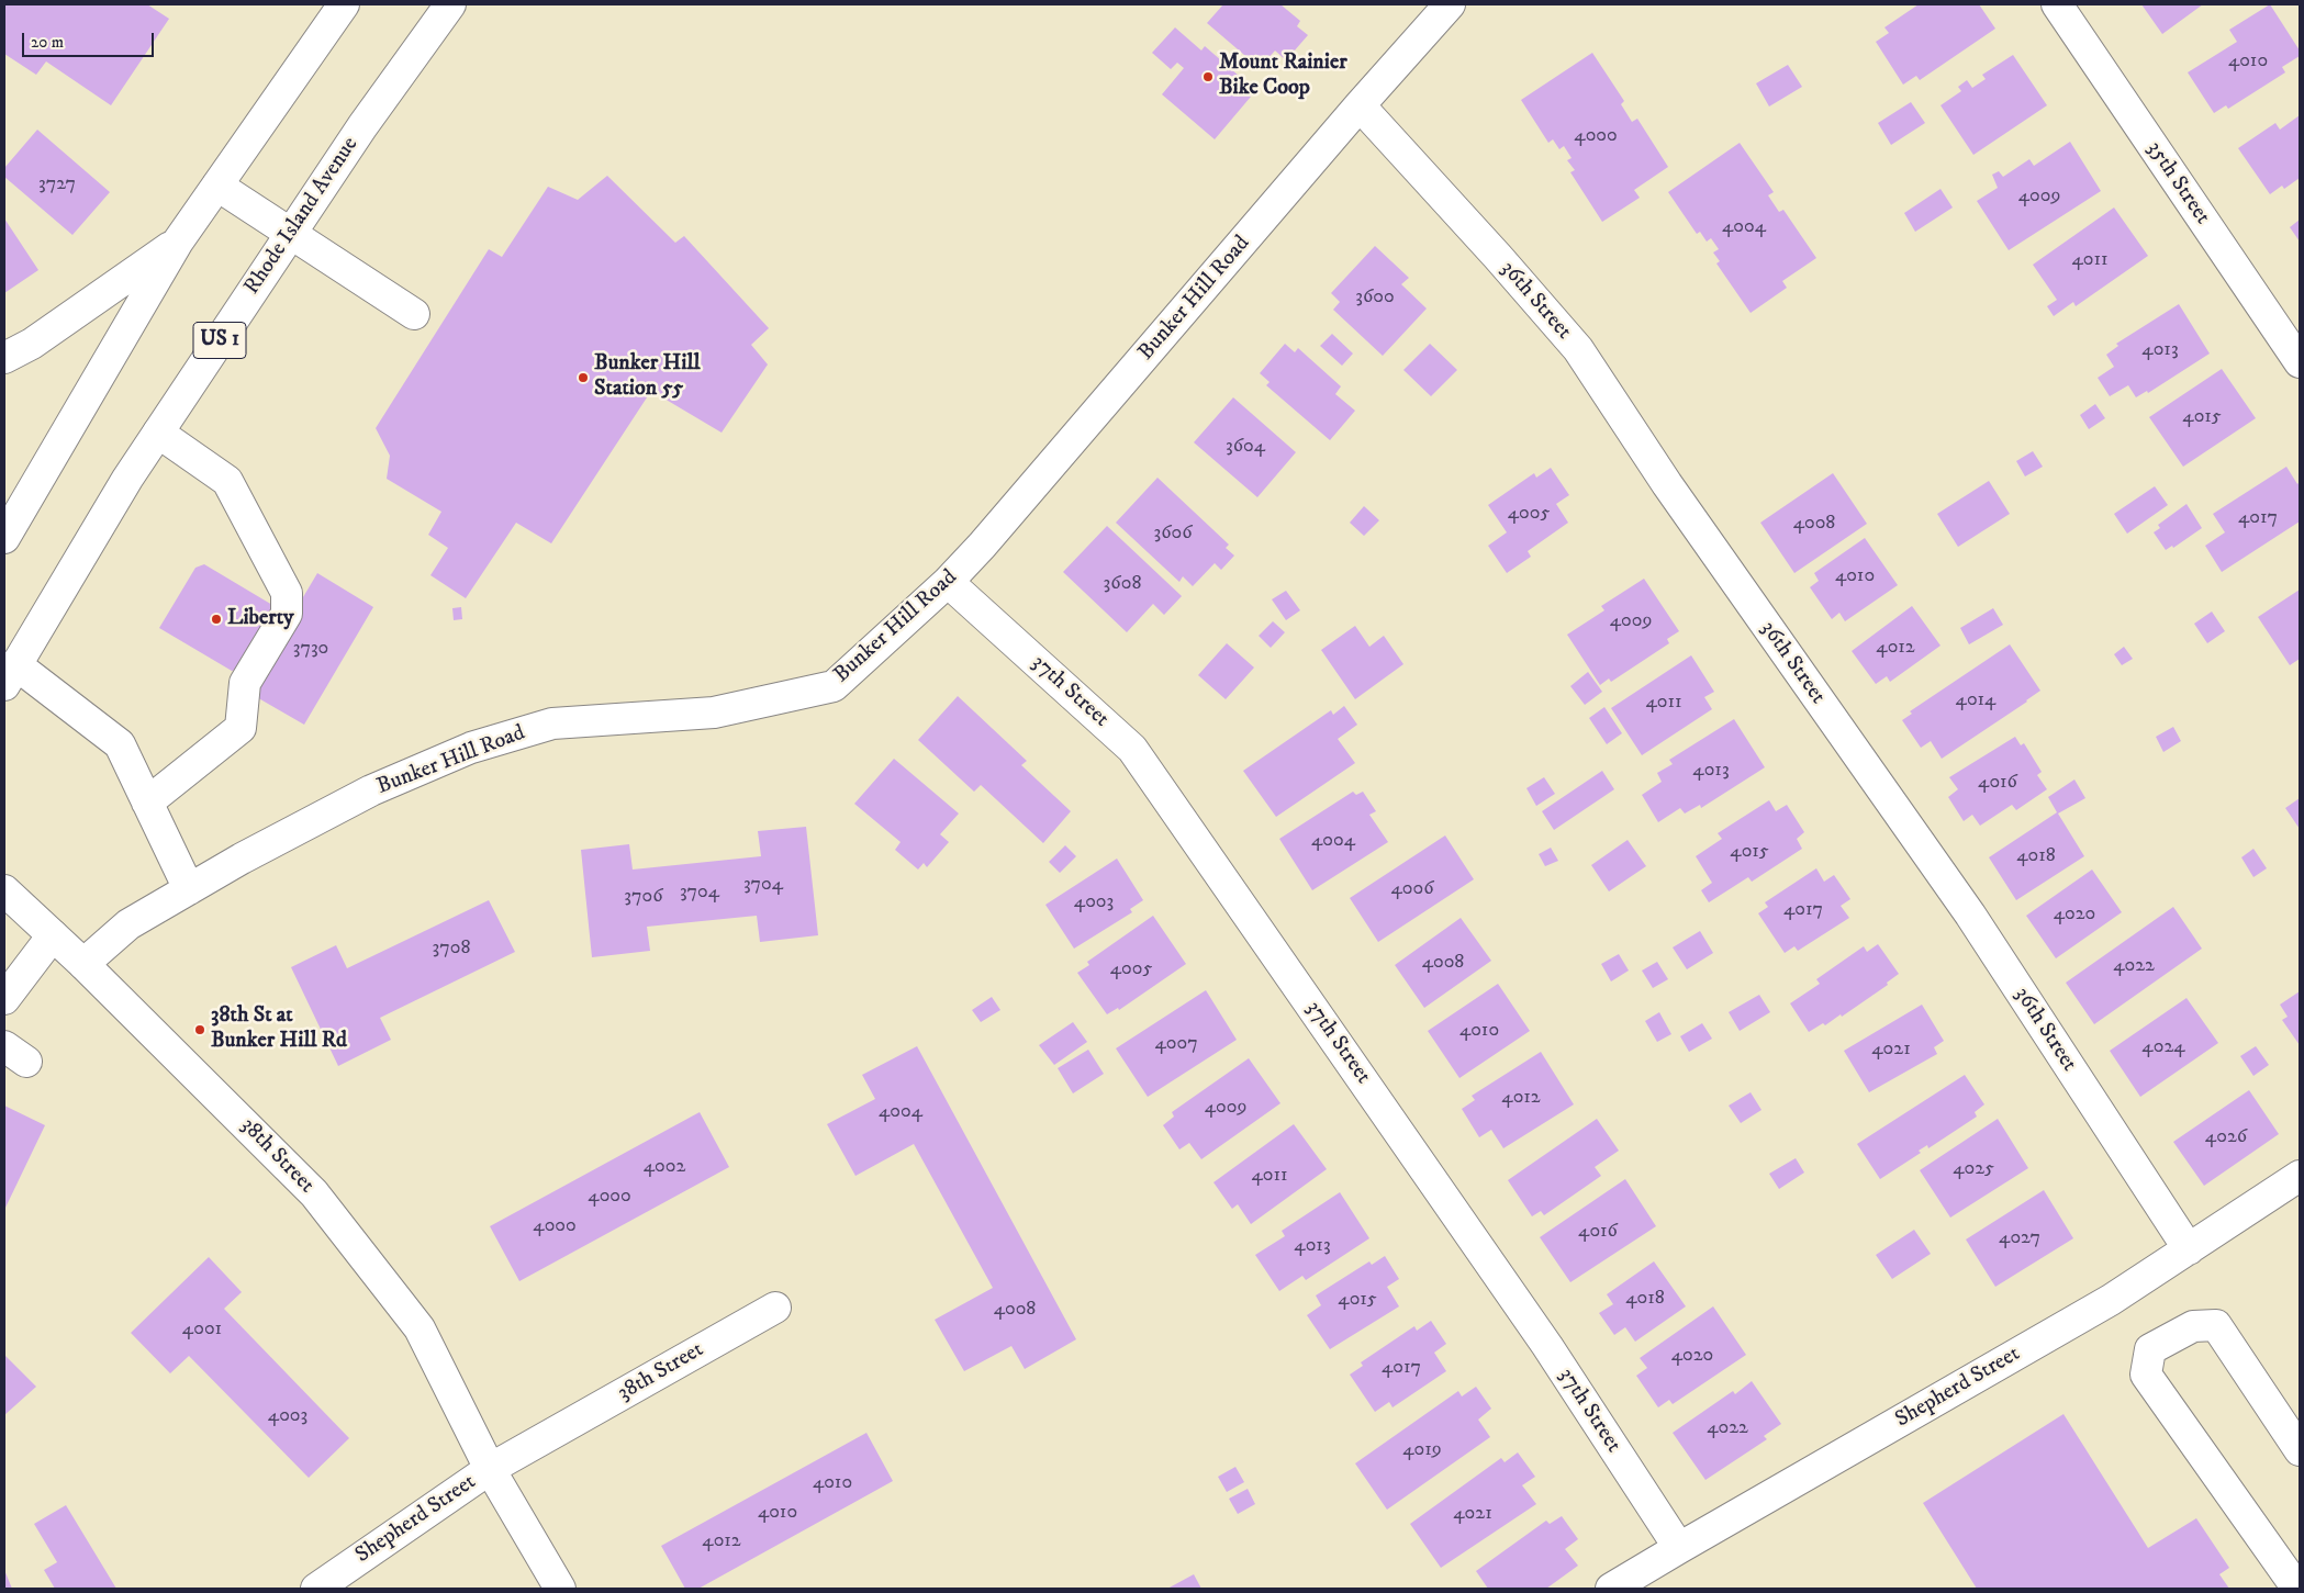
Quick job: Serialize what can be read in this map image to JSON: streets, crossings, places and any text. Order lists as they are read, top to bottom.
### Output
{
  "streets": {
    "street": [
      "35th Street",
      "Rhode Island Avenue",
      "Bunker Hill Road",
      "36th Street",
      "US 1",
      "37th Street",
      "38th Street",
      "Shepherd Street"
    ]
  },
  "crossings": [
    ["Bunker Hill Road", "36th Street"],
    ["Bunker Hill Road", "37th Street"],
    ["Bunker Hill Road", "38th Street"],
    ["36th Street", "Shepherd Street"],
    ["37th Street", "Shepherd Street"],
    ["38th Street", "Shepherd Street"]
  ],
  "places": [
    "Mount Rainier Bike Coop",
    "Bunker Hill Station 55",
    "Liberty",
    "38th St at Bunker Hill Rd"
  ],
  "house_numbers": [
    "4010",
    "4000",
    "3727",
    "4009",
    "4004",
    "4011",
    "3600",
    "4013",
    "4015",
    "3604",
    "4005",
    "4017",
    "4008",
    "3606",
    "4010",
    "3608",
    "4009",
    "4012",
    "3730",
    "4014",
    "4011",
    "4013",
    "4016",
    "4004",
    "4015",
    "4018",
    "3704",
    "4006",
    "3704",
    "3706",
    "4003",
    "4017",
    "4020",
    "3708",
    "4008",
    "4022",
    "4005",
    "4010",
    "4007",
    "4024",
    "4021",
    "4012",
    "4009",
    "4004",
    "4026",
    "4002",
    "4025",
    "4011",
    "4000",
    "4000",
    "4016",
    "4027",
    "4013",
    "4018",
    "4015",
    "4008",
    "4001",
    "4020",
    "4017",
    "4003",
    "4022",
    "4019",
    "4010",
    "4010",
    "4021",
    "4012"
  ],
  "scale_bar": "20 m"
}
